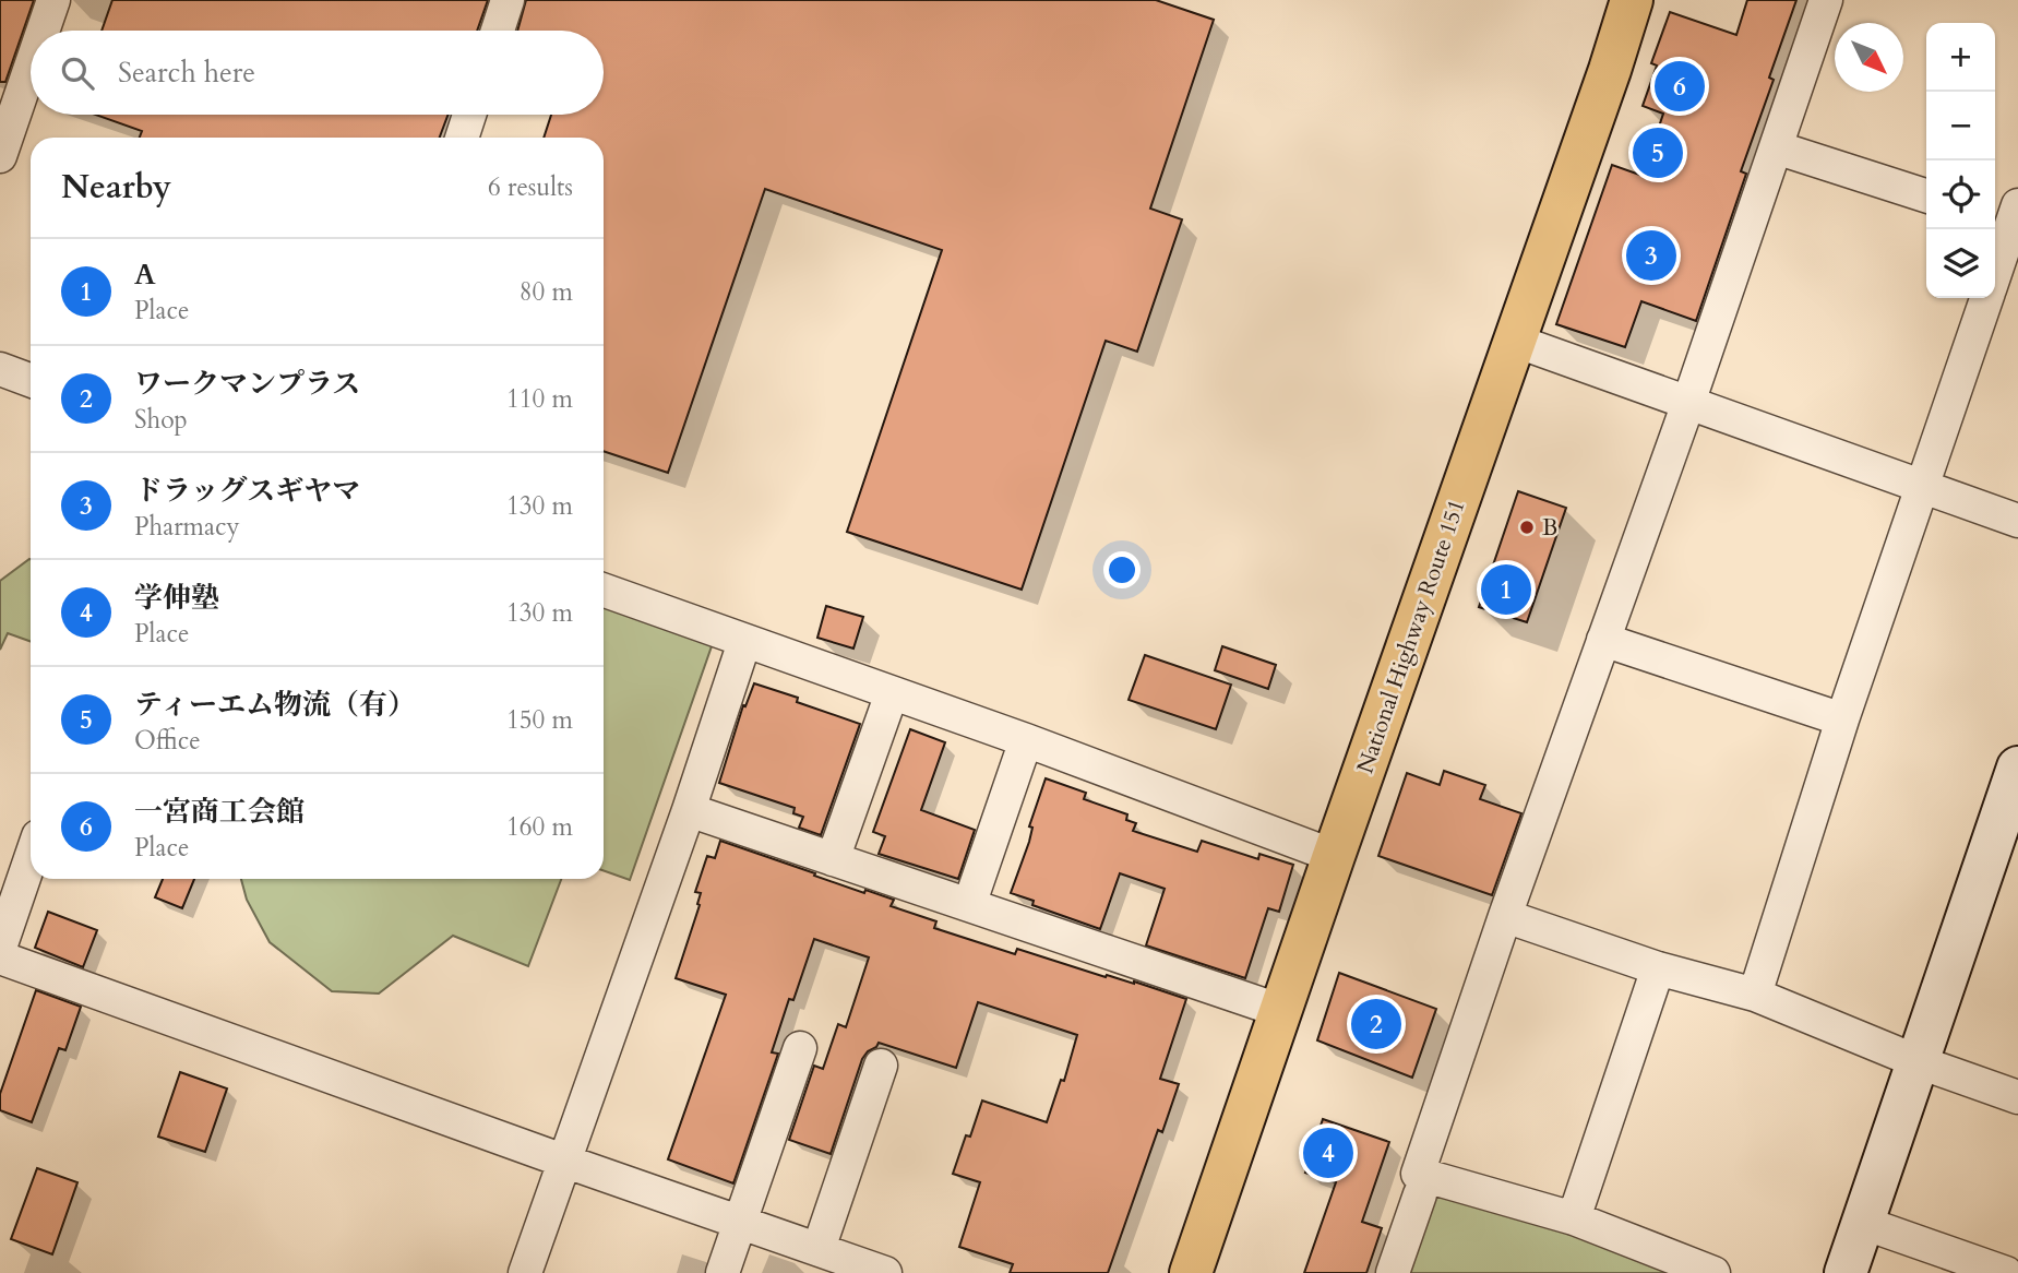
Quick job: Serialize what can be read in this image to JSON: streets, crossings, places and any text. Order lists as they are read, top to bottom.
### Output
{
  "streets": {
    "highway": ["National Highway Route 151"]
  },
  "places": ["B"],
  "north": "bottom right",
  "page": {
    "map_buttons": ["+", "−"],
    "search": "Search here",
    "pins": [
      "6",
      "5",
      "3",
      "1",
      "2",
      "4"
    ],
    "heading": ["Nearby", "6 results"],
    "list": [
      {
        "mark": "1",
        "name": "A",
        "note": "Place",
        "value": "80 m"
      },
      {
        "mark": "2",
        "name": "ワークマンプラス",
        "note": "Shop",
        "value": "110 m"
      },
      {
        "mark": "3",
        "name": "ドラッグスギヤマ",
        "note": "Pharmacy",
        "value": "130 m"
      },
      {
        "mark": "4",
        "name": "学伸塾",
        "note": "Place",
        "value": "130 m"
      },
      {
        "mark": "5",
        "name": "ティーエム物流（有）",
        "note": "Office",
        "value": "150 m"
      },
      {
        "mark": "6",
        "name": "一宮商工会館",
        "note": "Place",
        "value": "160 m"
      }
    ]
  }
}
